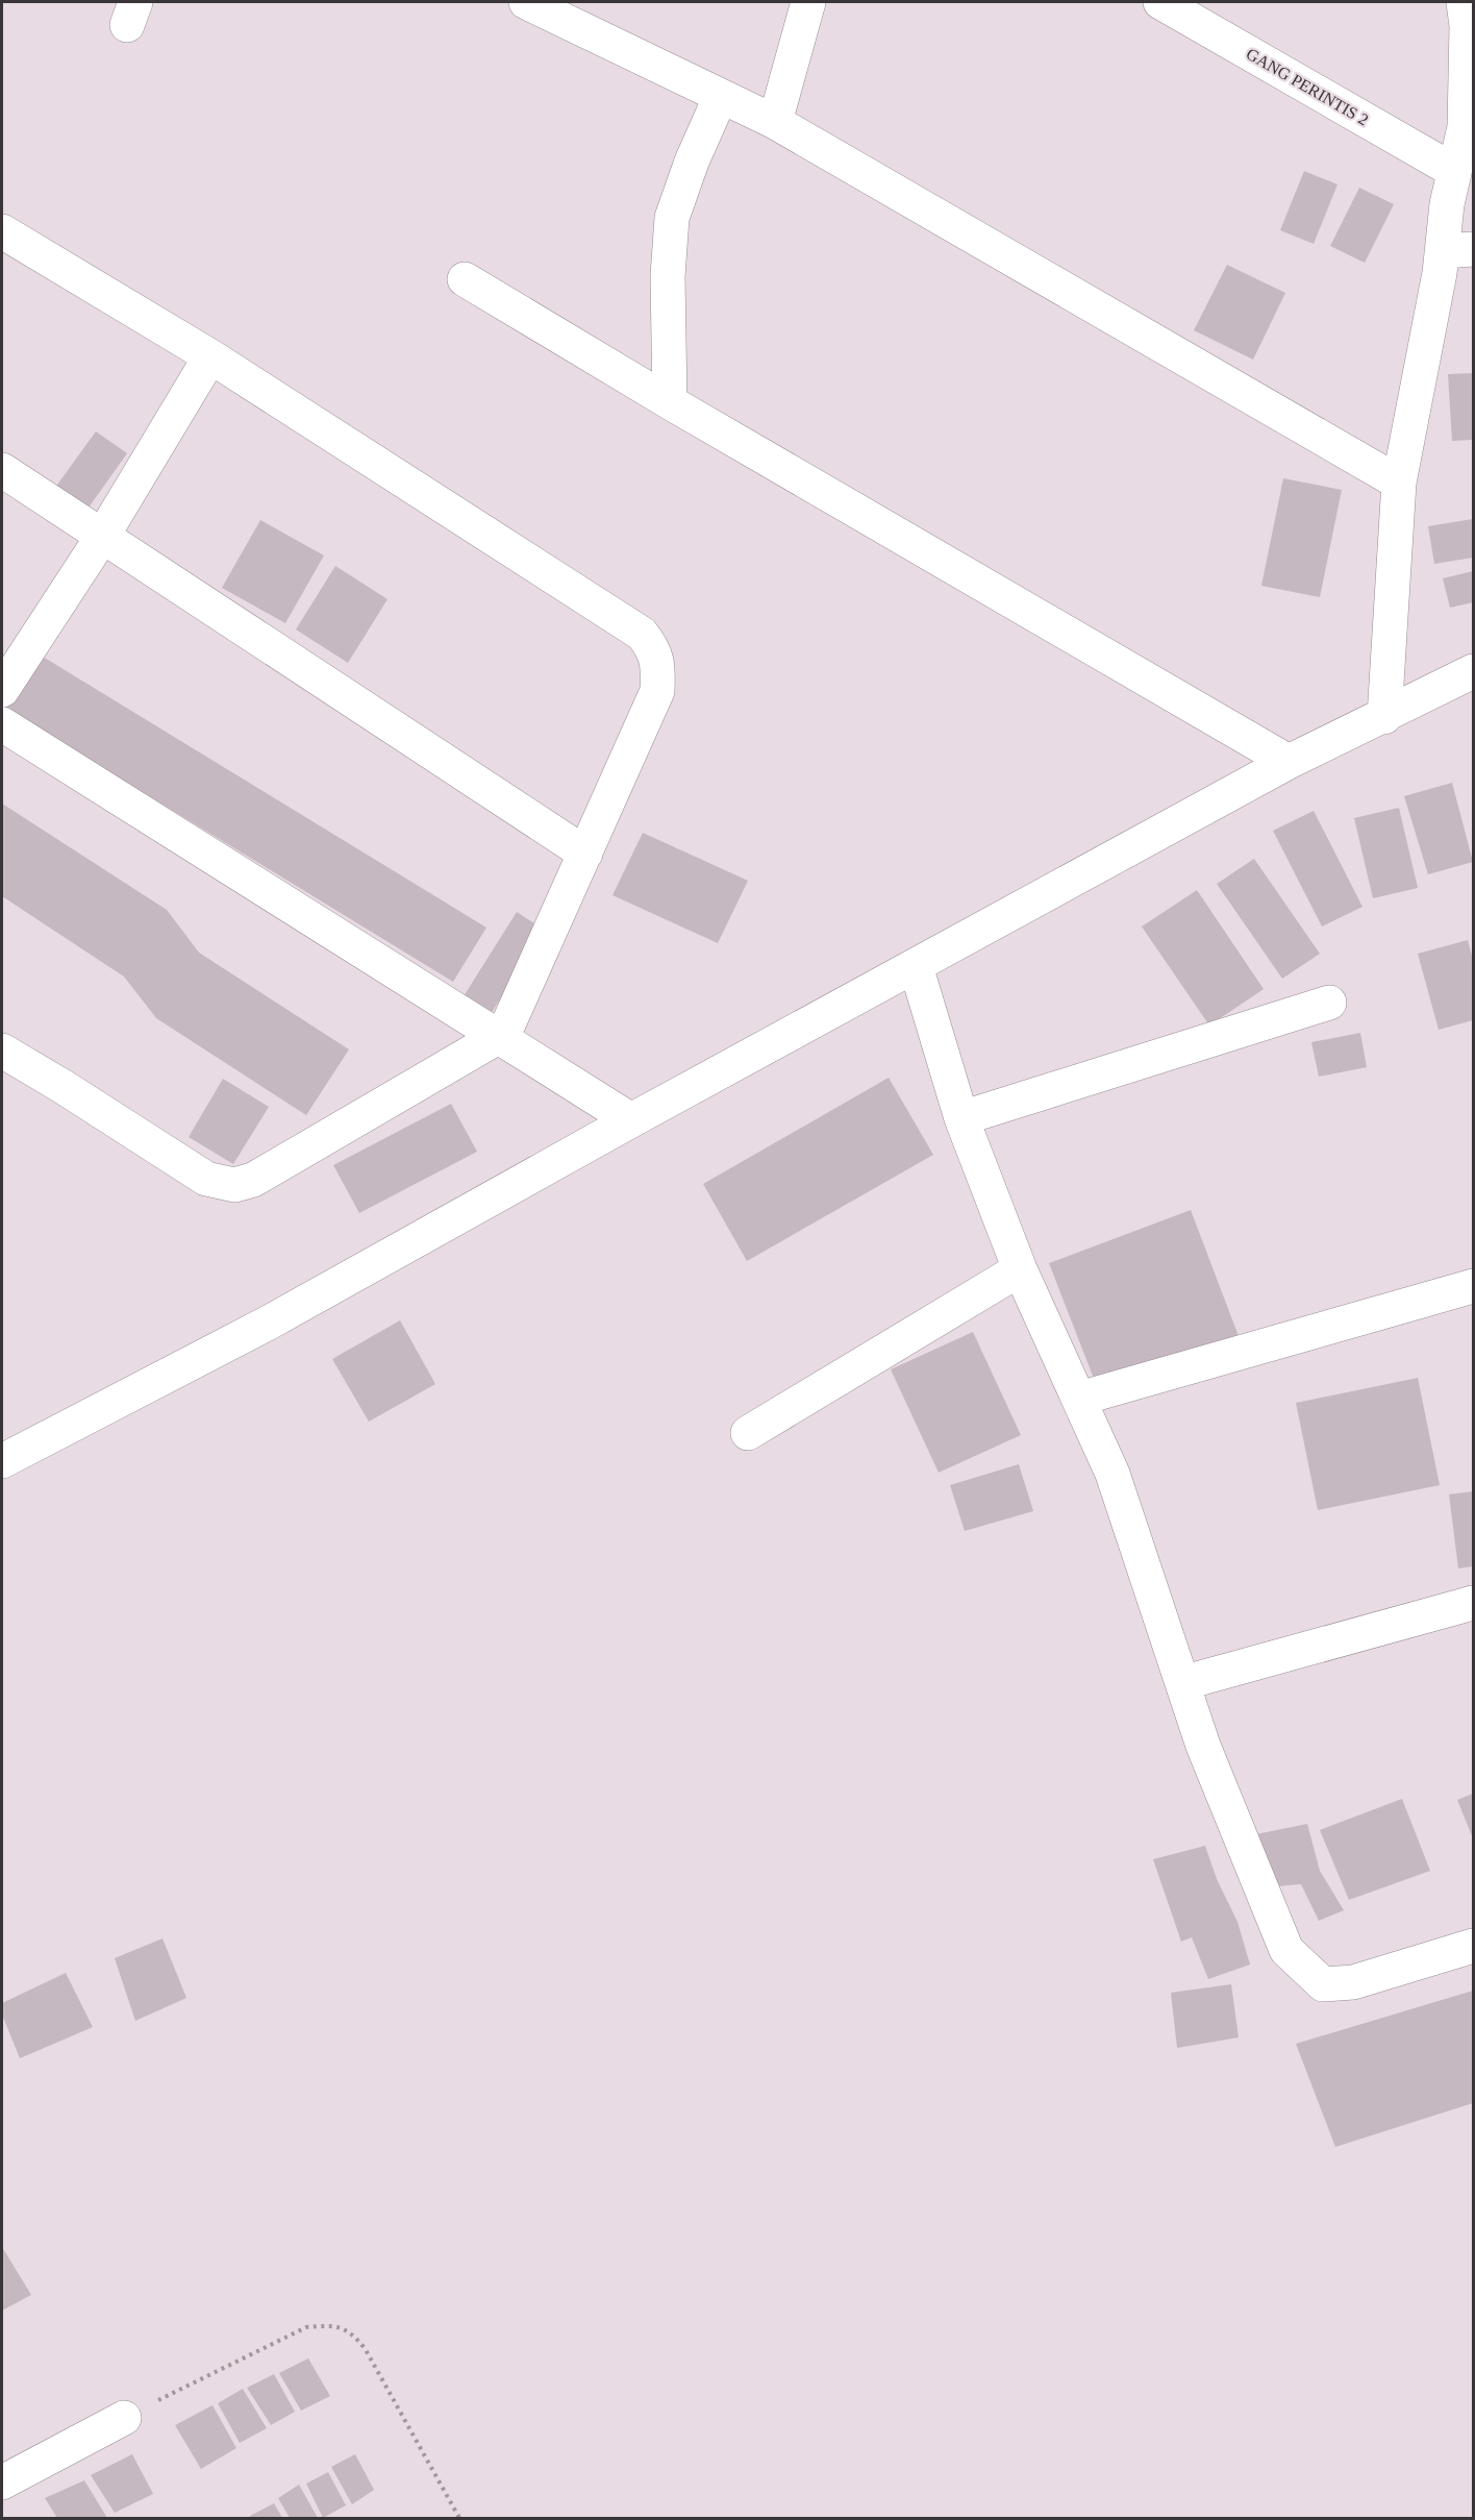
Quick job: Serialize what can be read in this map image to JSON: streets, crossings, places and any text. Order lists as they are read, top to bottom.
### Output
{
  "streets": {
    "street": ["GANG PERINTIS 2"]
  }
}
